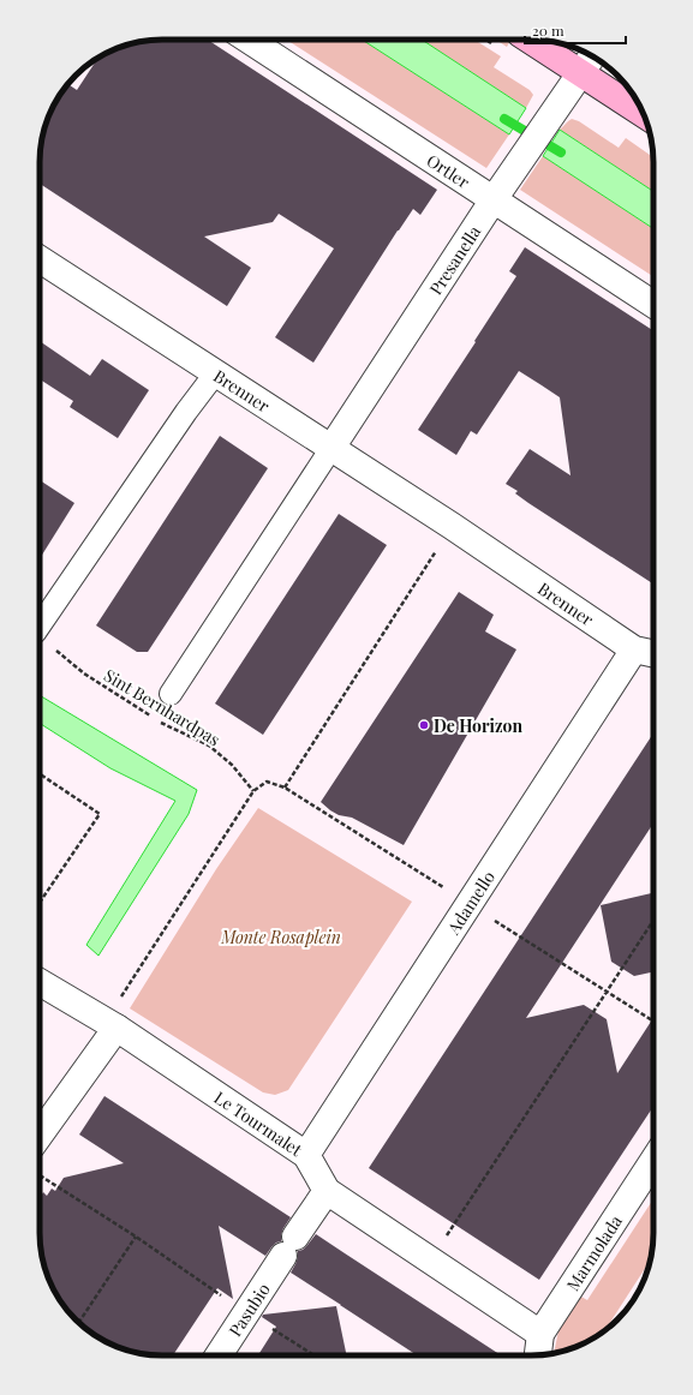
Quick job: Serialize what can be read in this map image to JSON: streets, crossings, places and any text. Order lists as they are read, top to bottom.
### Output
{
  "streets": {
    "street": [
      "Ortler",
      "Presanella",
      "Brenner",
      "Adamello",
      "Le Tourmalet",
      "Marmolada",
      "Pasubio"
    ],
    "path": ["Sint Bernhardpas"]
  },
  "crossings": [
    ["Ortler", "Presanella"],
    ["Presanella", "Brenner"],
    ["Brenner", "Adamello"],
    ["Adamello", "Le Tourmalet"],
    ["Le Tourmalet", "Marmolada"],
    ["Le Tourmalet", "Pasubio"]
  ],
  "parks": ["Monte Rosaplein"],
  "places": ["De Horizon"],
  "scale_bar": "20 m"
}
